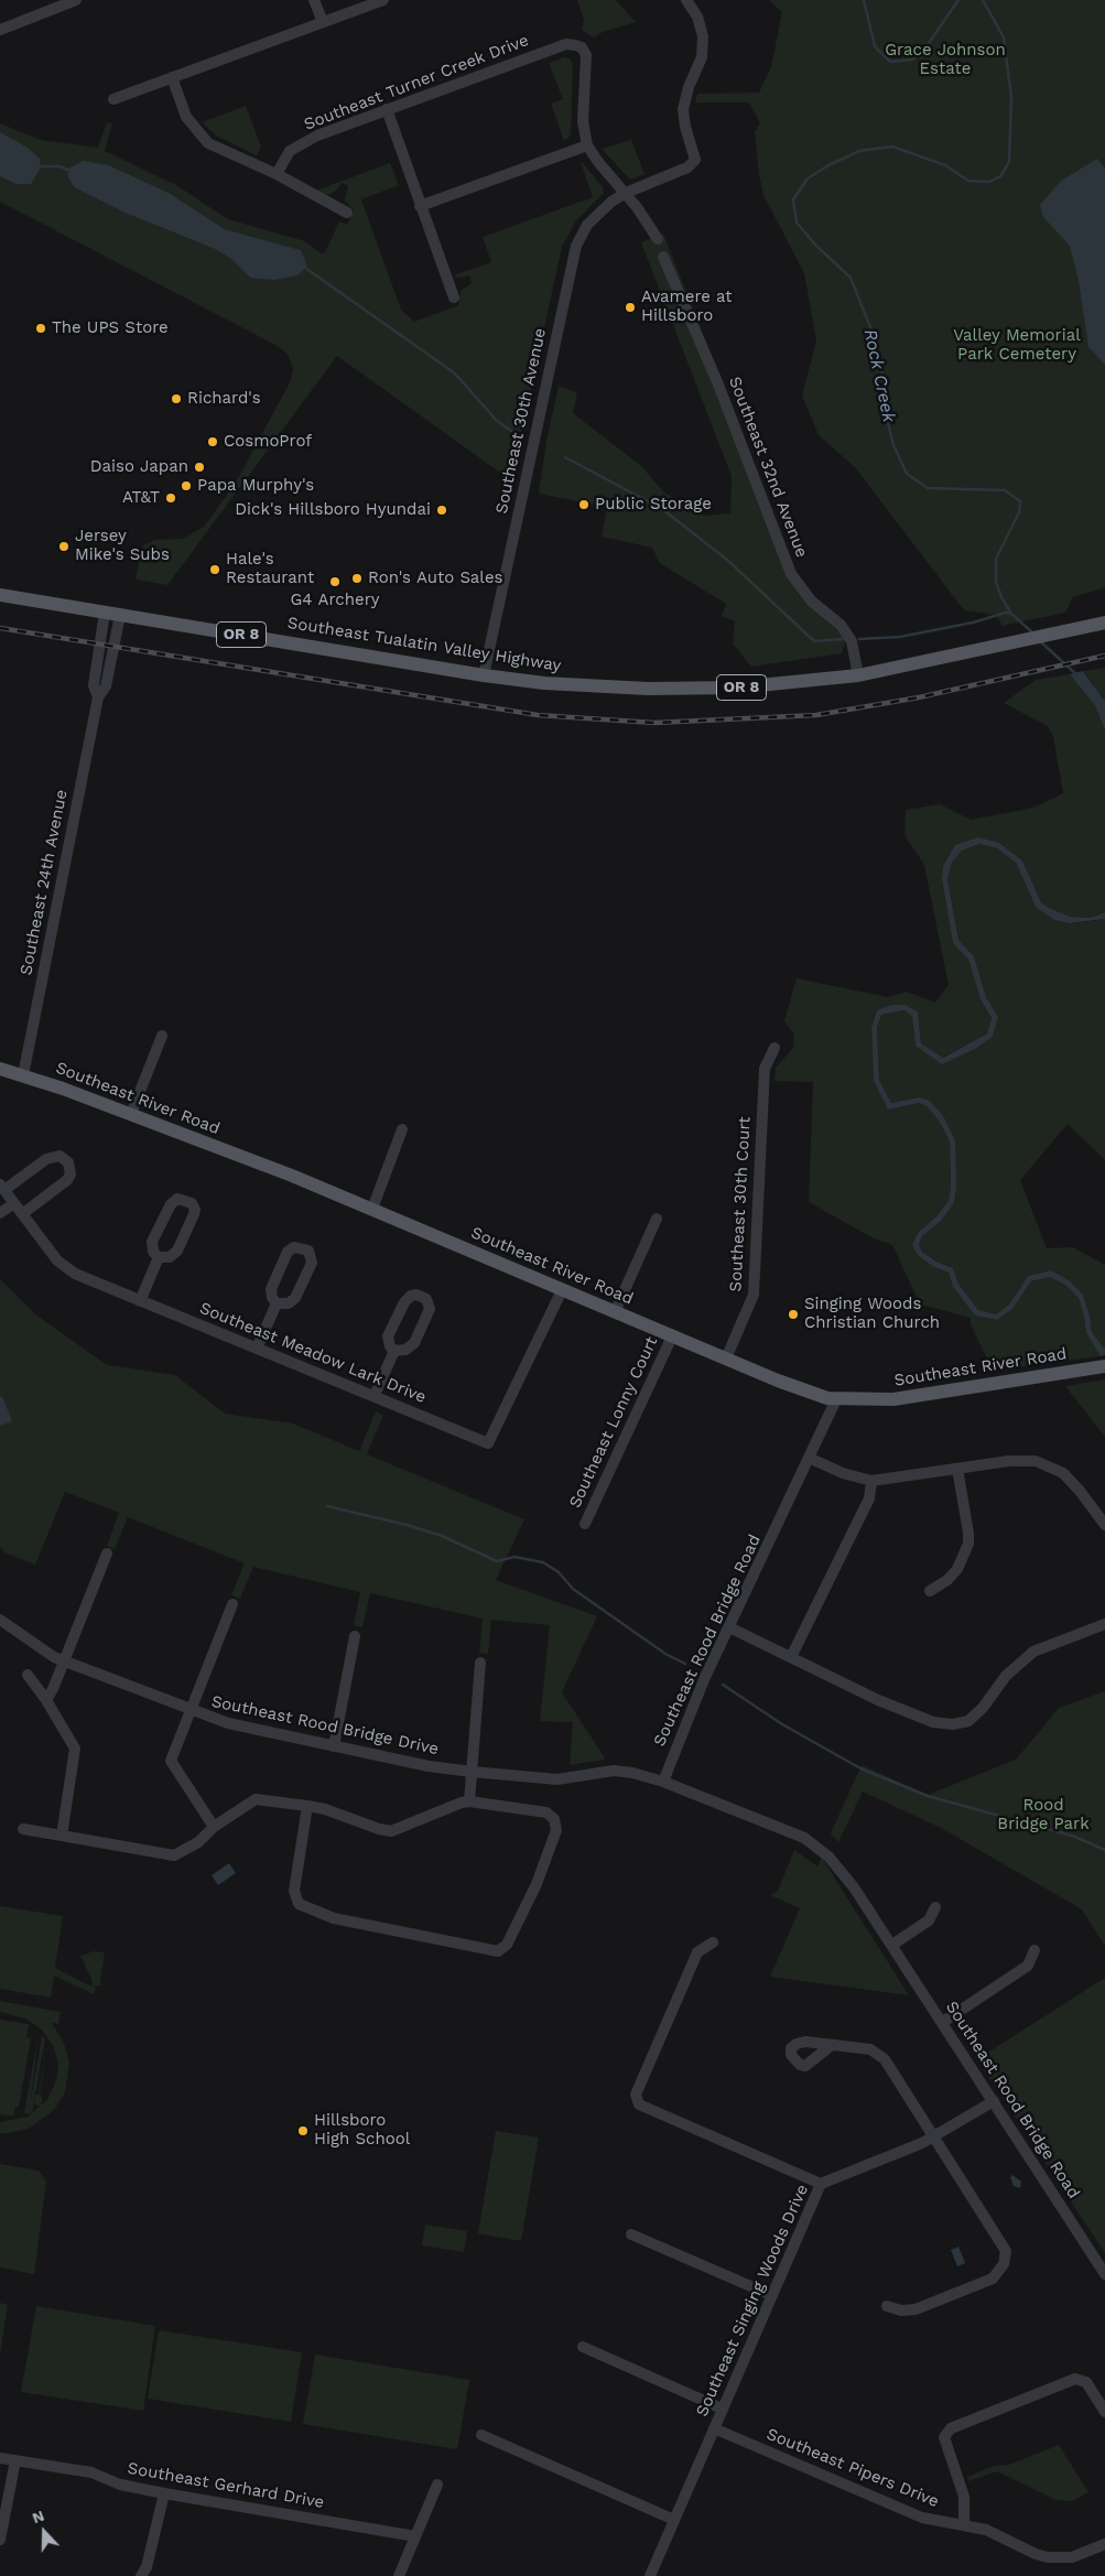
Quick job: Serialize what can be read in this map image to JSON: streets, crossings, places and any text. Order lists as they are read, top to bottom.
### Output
{
  "streets": {
    "main road": ["OR 8", "Southeast Tualatin Valley Highway", "Southeast River Road"],
    "street": [
      "Southeast Turner Creek Drive",
      "Southeast 30th Avenue",
      "Southeast 32nd Avenue",
      "Southeast 24th Avenue",
      "Southeast 30th Court",
      "Southeast Meadow Lark Drive",
      "Southeast Lonny Court",
      "Southeast Rood Bridge Road",
      "Southeast Rood Bridge Drive",
      "Southeast Singing Woods Drive",
      "Southeast Pipers Drive",
      "Southeast Gerhard Drive"
    ]
  },
  "crossings": [
    ["Southeast 30th Avenue", "Southeast Tualatin Valley Highway"],
    ["Southeast 32nd Avenue", "Southeast Tualatin Valley Highway"],
    ["Southeast Tualatin Valley Highway", "Southeast 24th Avenue"],
    ["Southeast 24th Avenue", "Southeast River Road"],
    ["Southeast River Road", "Southeast 30th Court"],
    ["Southeast River Road", "Southeast Meadow Lark Drive"],
    ["Southeast River Road", "Southeast Lonny Court"],
    ["Southeast River Road", "Southeast Rood Bridge Road"],
    ["Southeast Rood Bridge Road", "Southeast Rood Bridge Drive"],
    ["Southeast Rood Bridge Road", "Southeast Singing Woods Drive"],
    ["Southeast Singing Woods Drive", "Southeast Pipers Drive"]
  ],
  "water": ["Rock Creek"],
  "parks": ["Grace Johnson Estate", "Valley Memorial Park Cemetery", "Rood Bridge Park"],
  "places": [
    "Avamere at Hillsboro",
    "The UPS Store",
    "Richard's",
    "CosmoProf",
    "Daiso Japan",
    "Papa Murphy's",
    "AT&T",
    "Public Storage",
    "Dick's Hillsboro Hyundai",
    "Jersey Mike's Subs",
    "Hale's Restaurant",
    "Ron's Auto Sales",
    "G4 Archery",
    "Singing Woods Christian Church",
    "Hillsboro High School"
  ],
  "north": "top"
}
